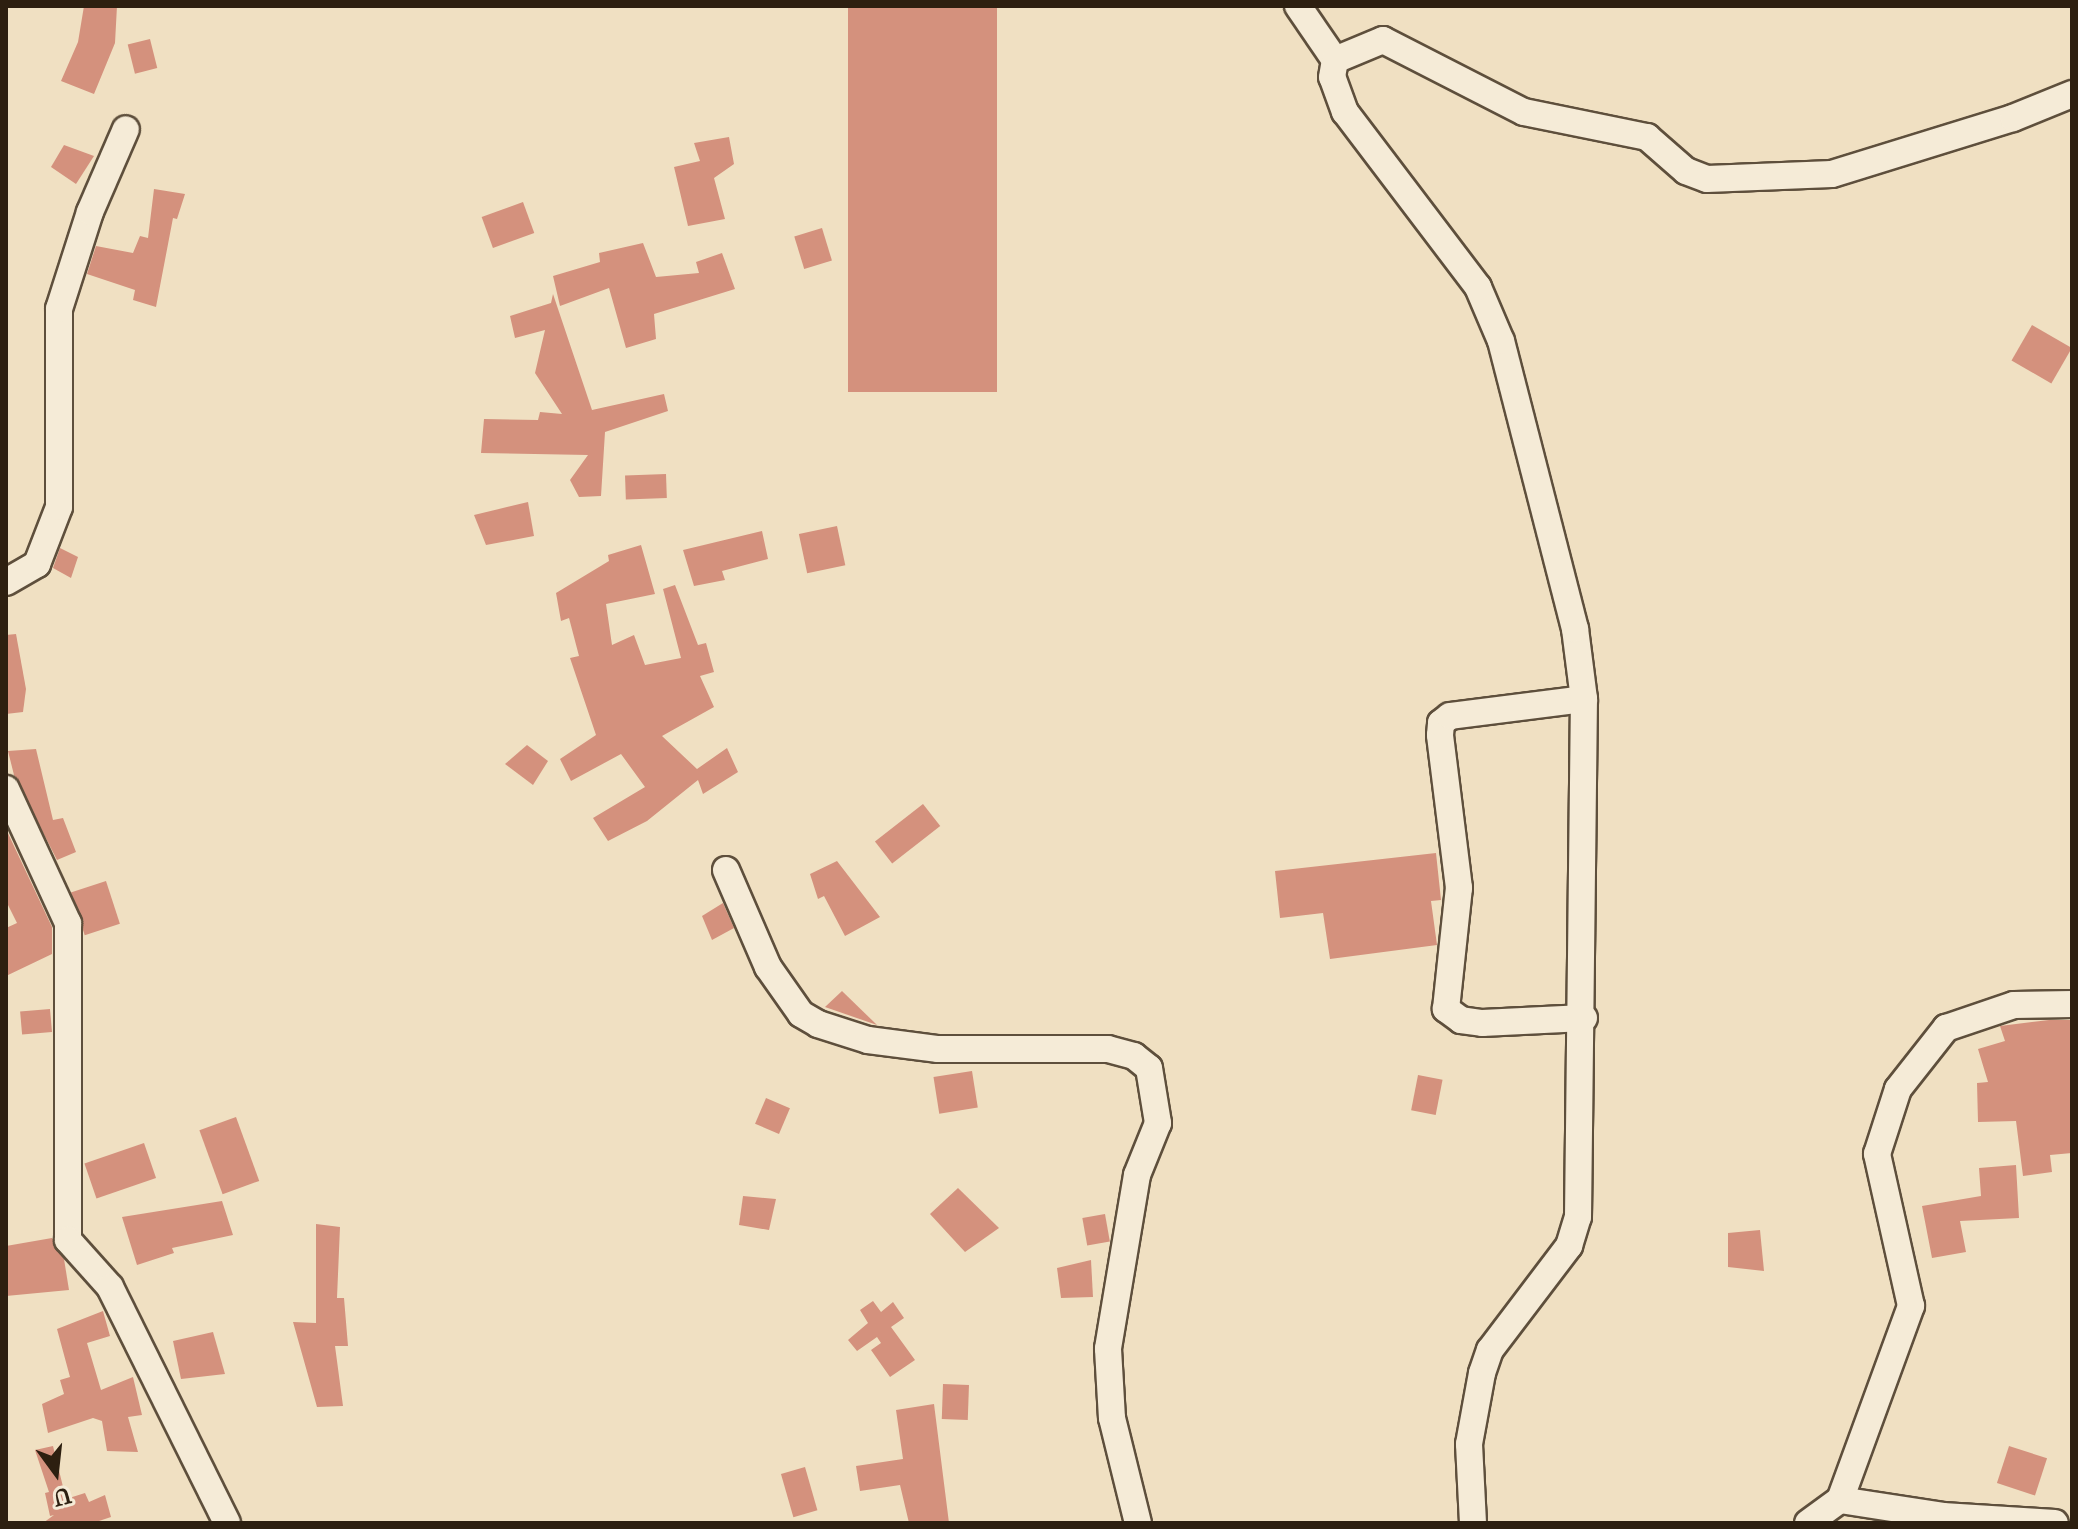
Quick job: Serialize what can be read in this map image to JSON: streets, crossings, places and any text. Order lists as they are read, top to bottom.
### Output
{
  "north": "bottom"
}
